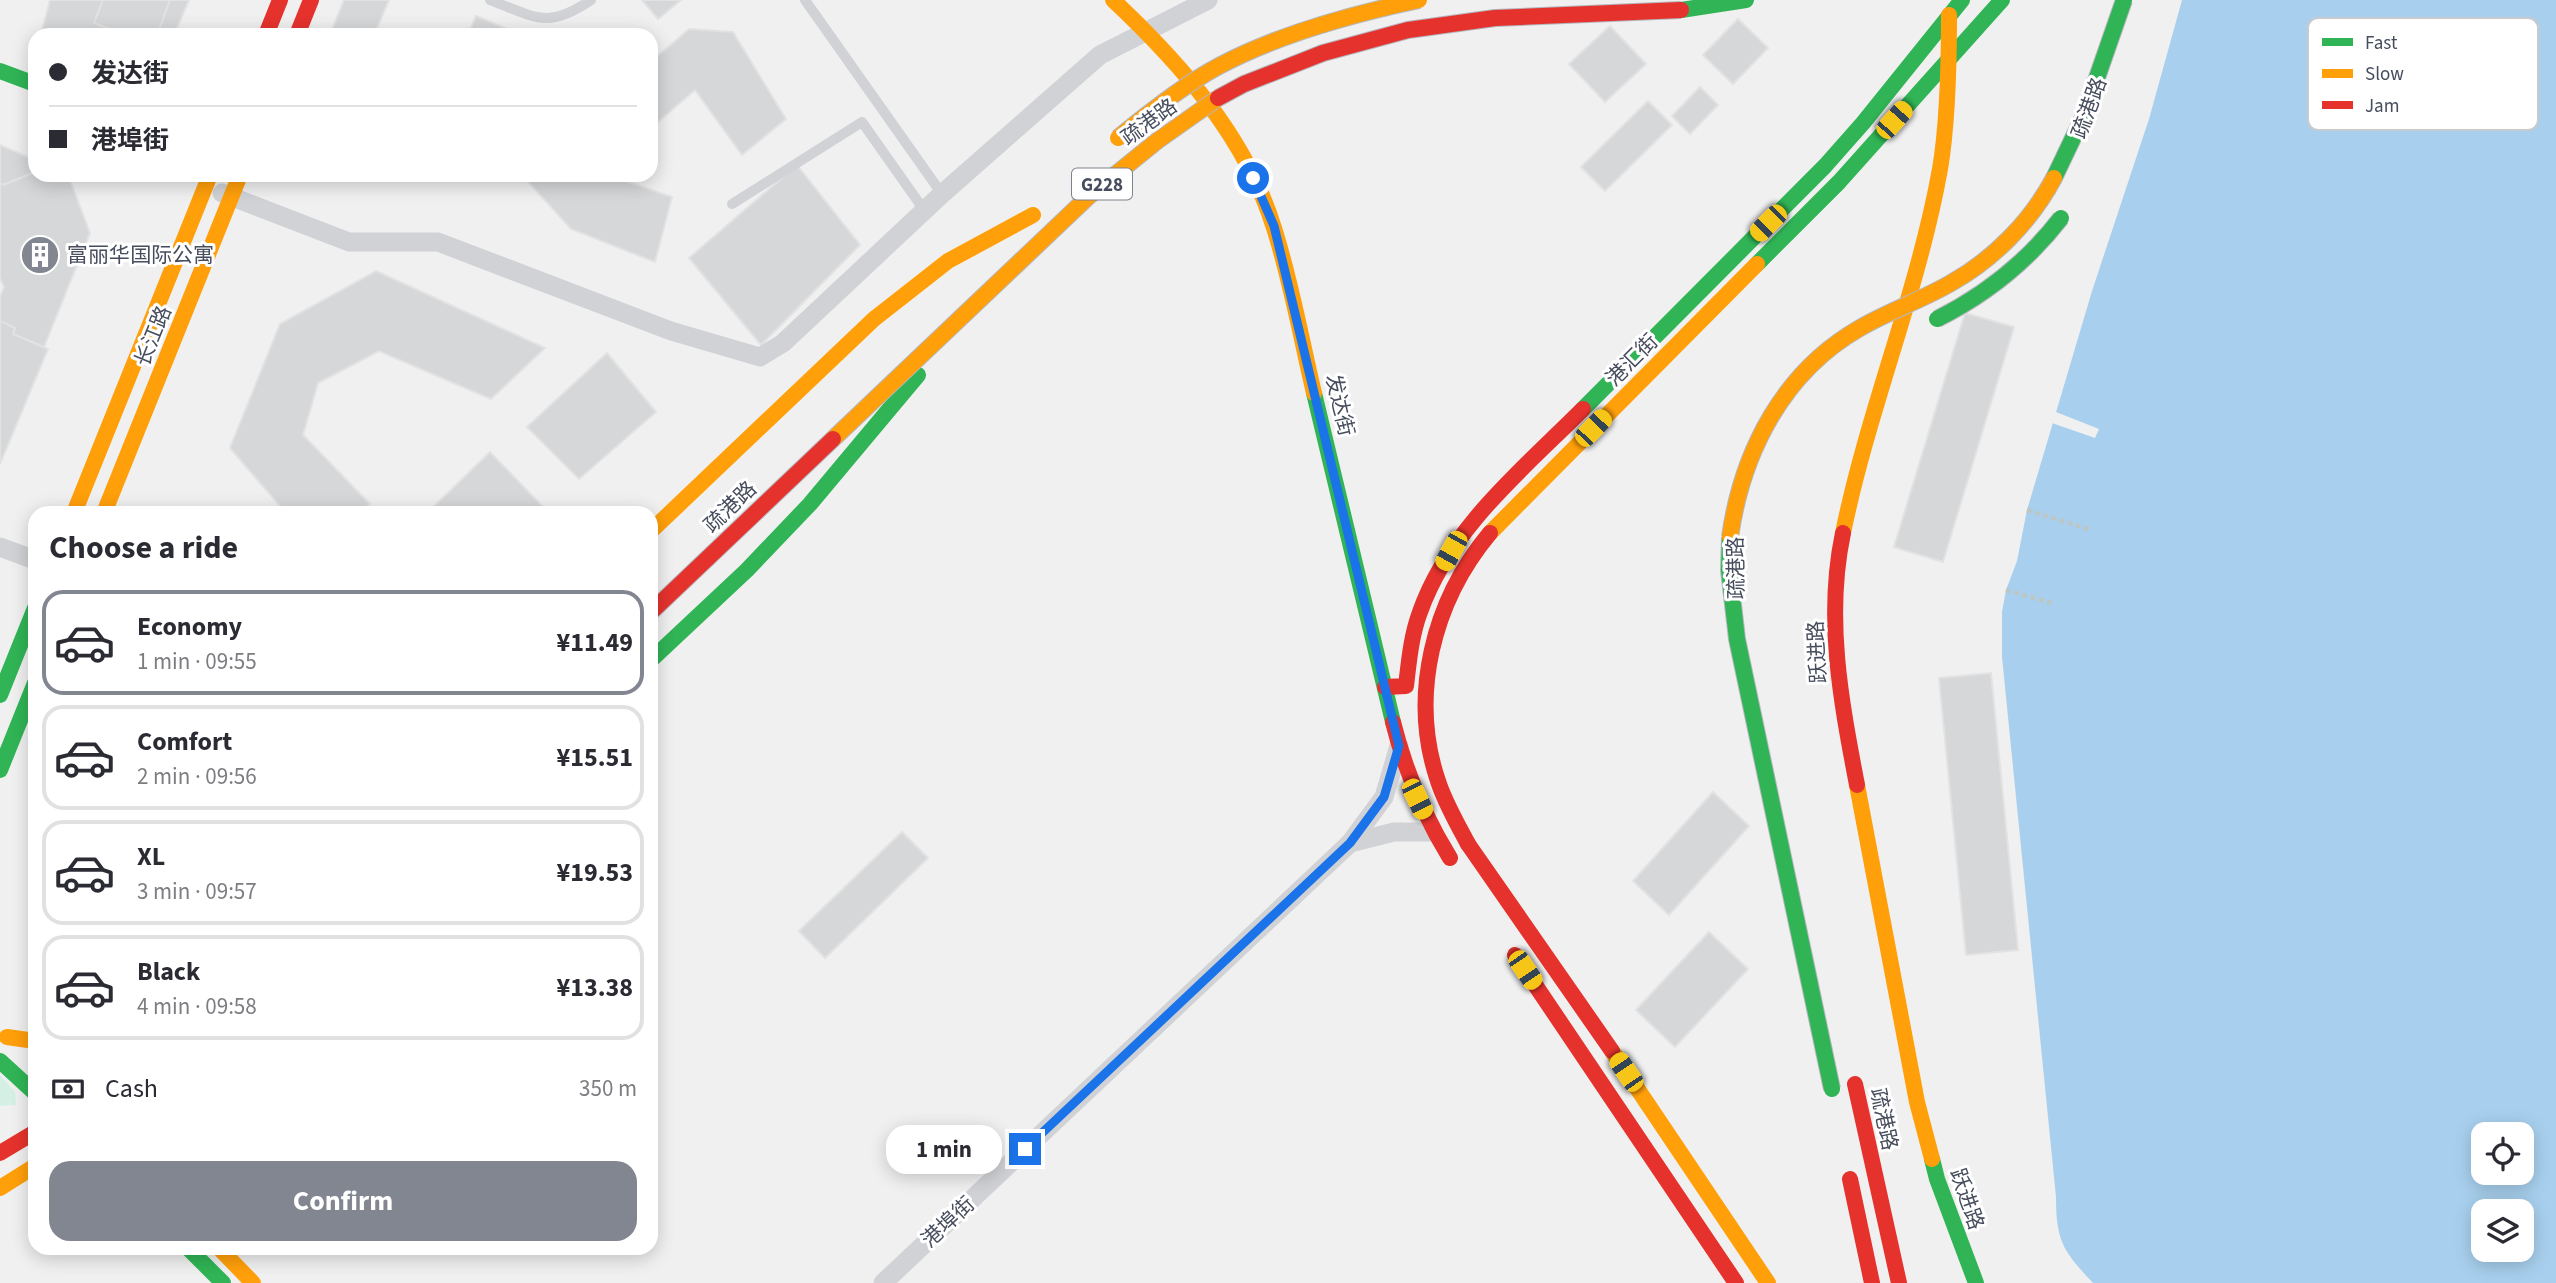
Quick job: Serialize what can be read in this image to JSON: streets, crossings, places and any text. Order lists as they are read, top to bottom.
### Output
{
  "streets": {
    "main road": [
      "疏港路",
      "G228",
      "长江路",
      "港汇街",
      "发达街",
      "跃进路"
    ],
    "street": ["港埠街"]
  },
  "crossings": [
    ["港汇街", "跃进路"],
    ["发达街", "港埠街"]
  ],
  "places": {
    "building": ["富丽华国际公寓"]
  },
  "legend": ["Fast", "Slow", "Jam"],
  "page": {
    "banner": ["发达街", "港埠街"],
    "heading": "Choose a ride",
    "list": [
      {
        "name": "Economy",
        "note": "1 min · 09:55",
        "value": "¥11.49"
      },
      {
        "name": "Comfort",
        "note": "2 min · 09:56",
        "value": "¥15.51"
      },
      {
        "name": "XL",
        "note": "3 min · 09:57",
        "value": "¥19.53"
      },
      {
        "name": "Black",
        "note": "4 min · 09:58",
        "value": "¥13.38"
      }
    ],
    "pay": ["Cash", "350 m"],
    "bubble": "1 min",
    "buttons": "Confirm"
  }
}
